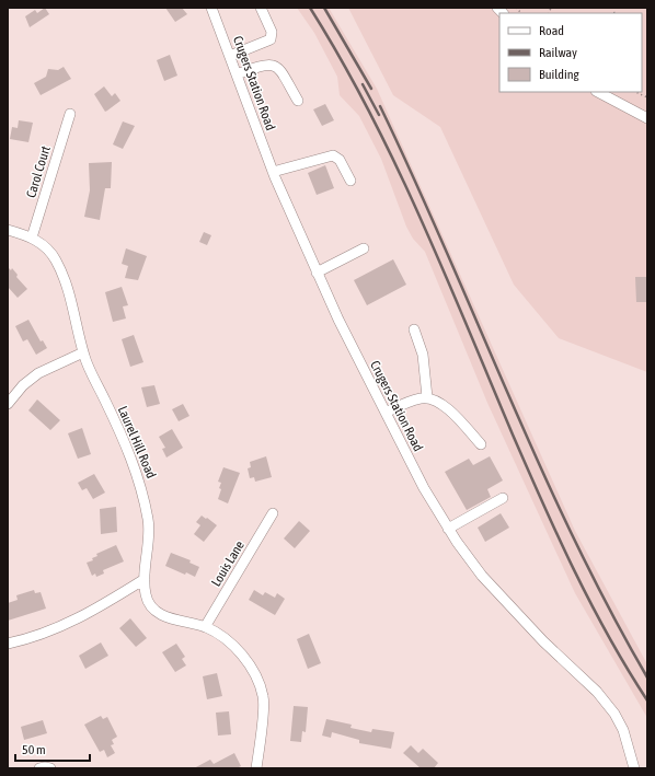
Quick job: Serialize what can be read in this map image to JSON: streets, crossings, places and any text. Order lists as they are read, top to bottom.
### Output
{
  "streets": {
    "street": [
      "Crugers Station Road",
      "Carol Court",
      "Laurel Hill Road",
      "Louis Lane"
    ]
  },
  "crossings": [
    ["Carol Court", "Laurel Hill Road"],
    ["Laurel Hill Road", "Louis Lane"]
  ],
  "legend": ["Road", "Railway", "Building"],
  "scale_bar": "50 m"
}
